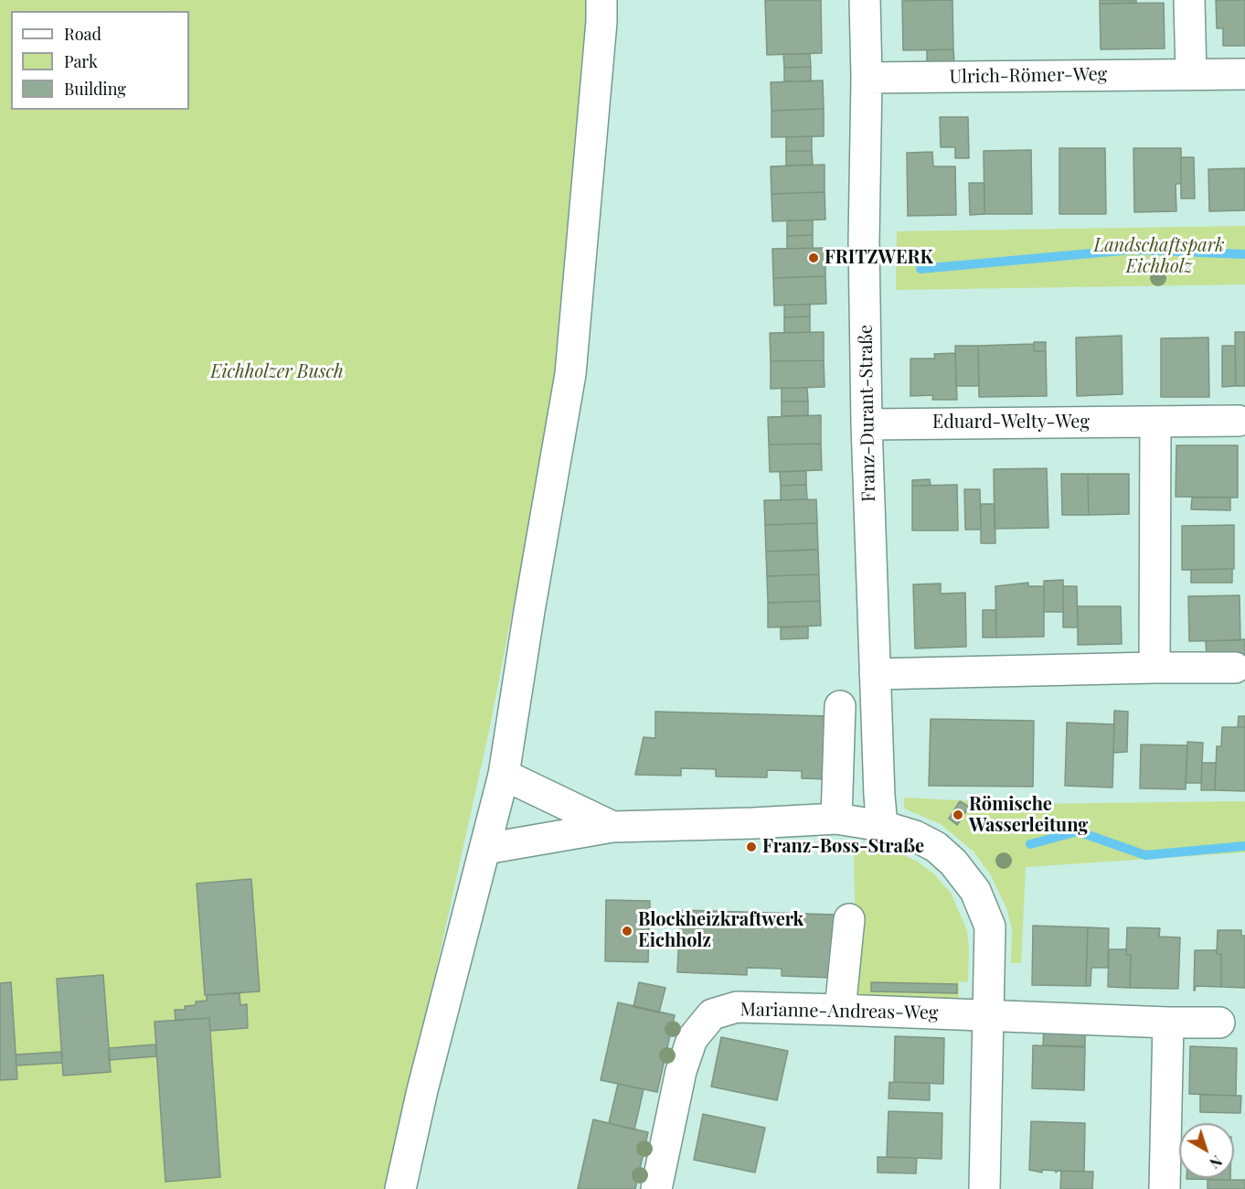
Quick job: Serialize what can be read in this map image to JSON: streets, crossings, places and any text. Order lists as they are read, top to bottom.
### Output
{
  "streets": {
    "street": [
      "Ulrich-Römer-Weg",
      "Franz-Durant-Straße",
      "Eduard-Welty-Weg",
      "Marianne-Andreas-Weg"
    ]
  },
  "crossings": [
    ["Ulrich-Römer-Weg", "Franz-Durant-Straße"],
    ["Franz-Durant-Straße", "Eduard-Welty-Weg"]
  ],
  "parks": ["Landschaftspark Eichholz", "Eichholzer Busch"],
  "places": [
    "FRITZWERK",
    "Römische Wasserleitung",
    "Franz-Boss-Straße",
    "Blockheizkraftwerk Eichholz"
  ],
  "legend": ["Road", "Park", "Building"],
  "north": "bottom right"
}
